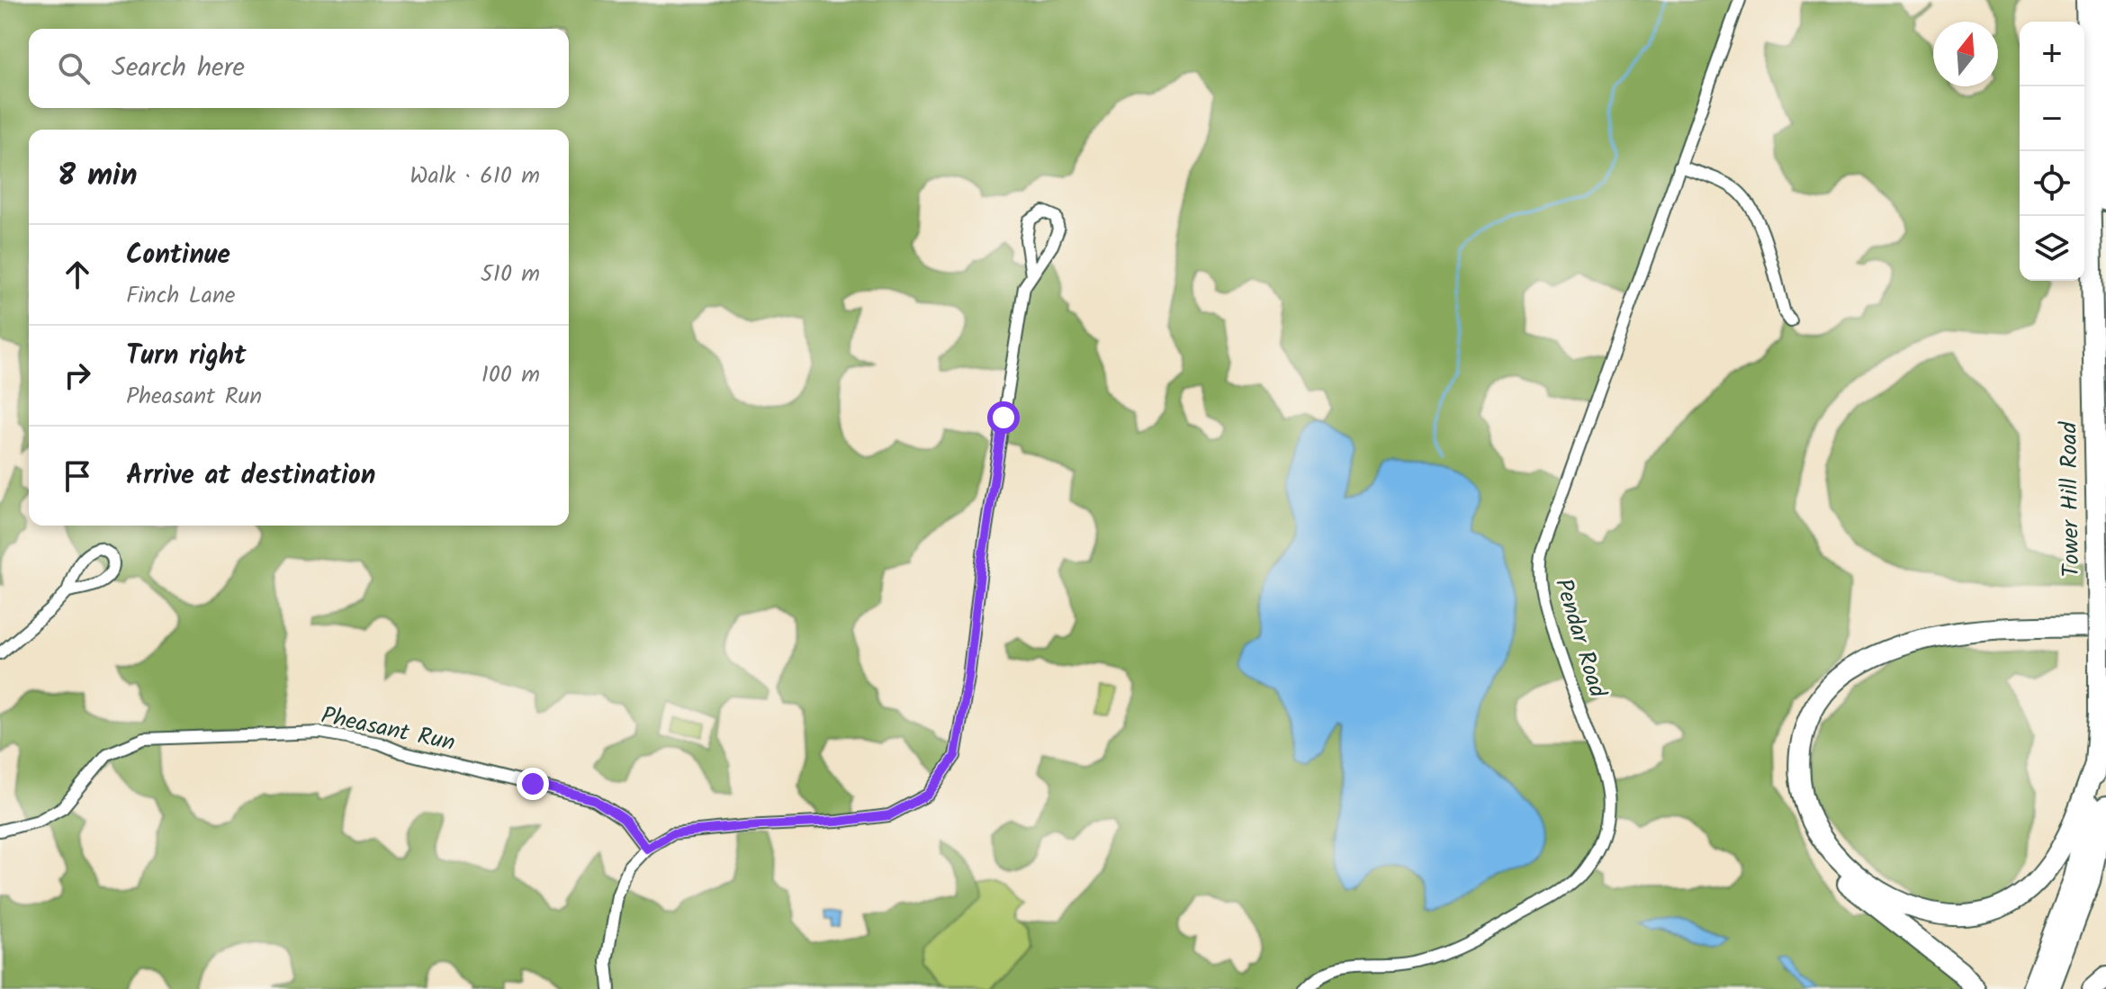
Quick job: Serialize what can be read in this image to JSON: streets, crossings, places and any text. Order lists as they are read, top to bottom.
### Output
{
  "streets": {
    "highway": ["Tower Hill Road"],
    "street": ["Pendar Road", "Pheasant Run"]
  },
  "north": "top",
  "page": {
    "map_buttons": ["+", "−"],
    "search": "Search here",
    "heading": ["8 min", "Walk · 610 m"],
    "list": [
      ["Continue", "Finch Lane", "510 m"],
      ["Turn right", "Pheasant Run", "100 m"],
      "Arrive at destination"
    ]
  }
}
